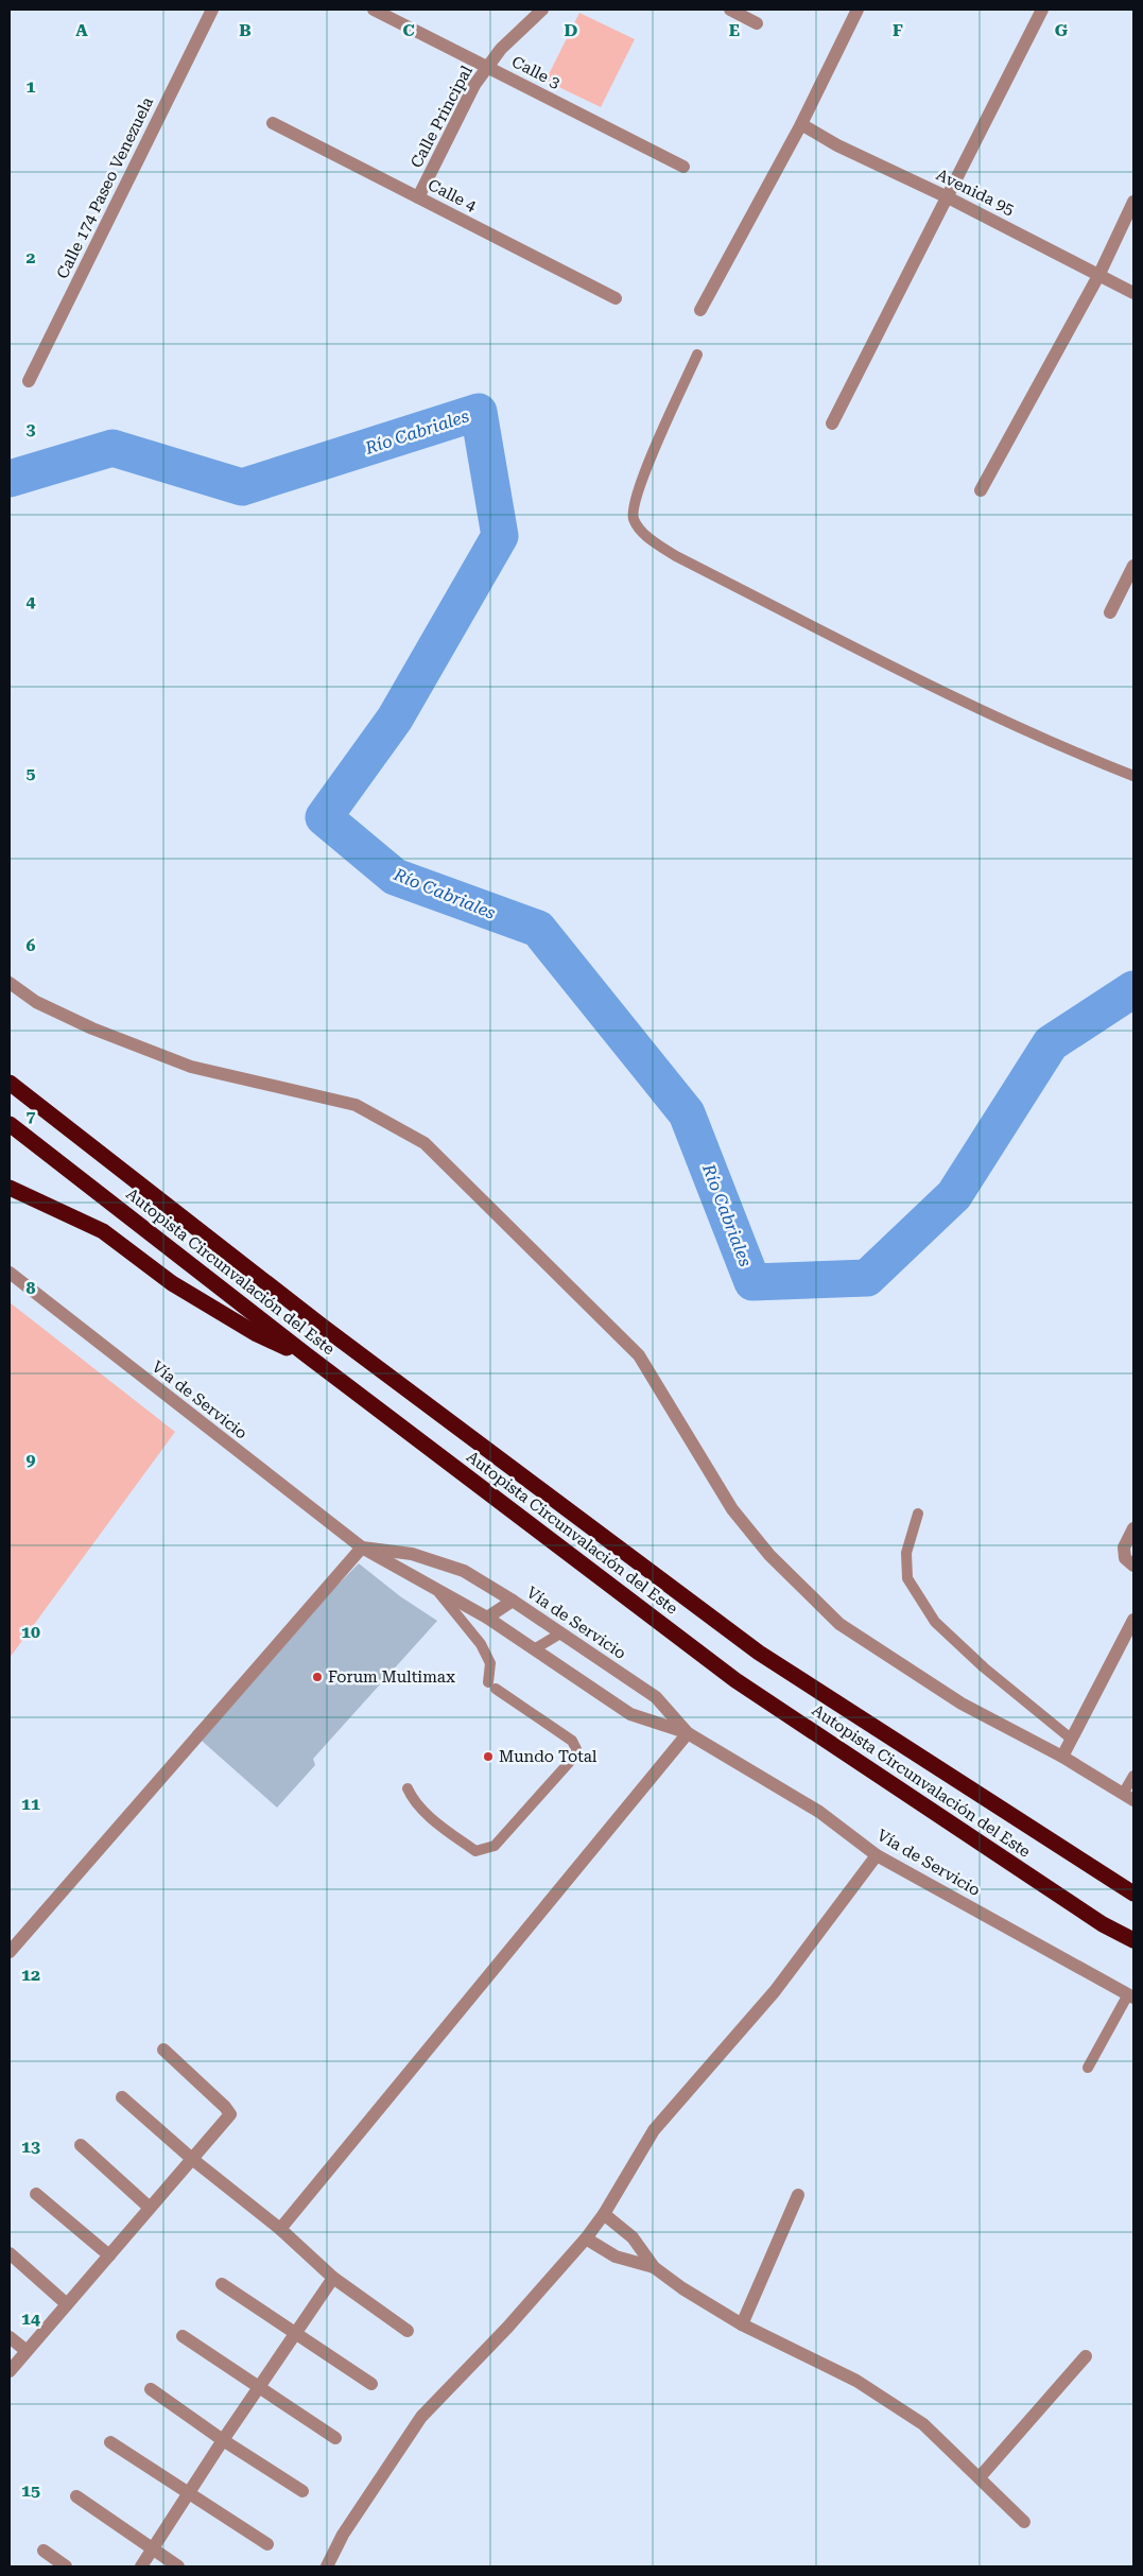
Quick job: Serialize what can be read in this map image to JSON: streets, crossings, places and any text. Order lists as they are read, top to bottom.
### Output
{
  "streets": {
    "highway": ["Autopista Circunvalación del Este"],
    "street": [
      "Calle 3",
      "Calle Principal",
      "Calle 174 Paseo Venezuela",
      "Avenida 95",
      "Calle 4",
      "Vía de Servicio"
    ]
  },
  "crossings": [
    ["Calle 3", "Calle Principal"],
    ["Calle Principal", "Calle 4"]
  ],
  "water": ["Río Cabriales"],
  "places": ["Forum Multimax", "Mundo Total"],
  "grid": {
    "columns": [
      "A",
      "B",
      "C",
      "D",
      "E",
      "F",
      "G"
    ],
    "rows": [
      "1",
      "2",
      "3",
      "4",
      "5",
      "6",
      "7",
      "8",
      "9",
      "10",
      "11",
      "12",
      "13",
      "14",
      "15"
    ]
  }
}
